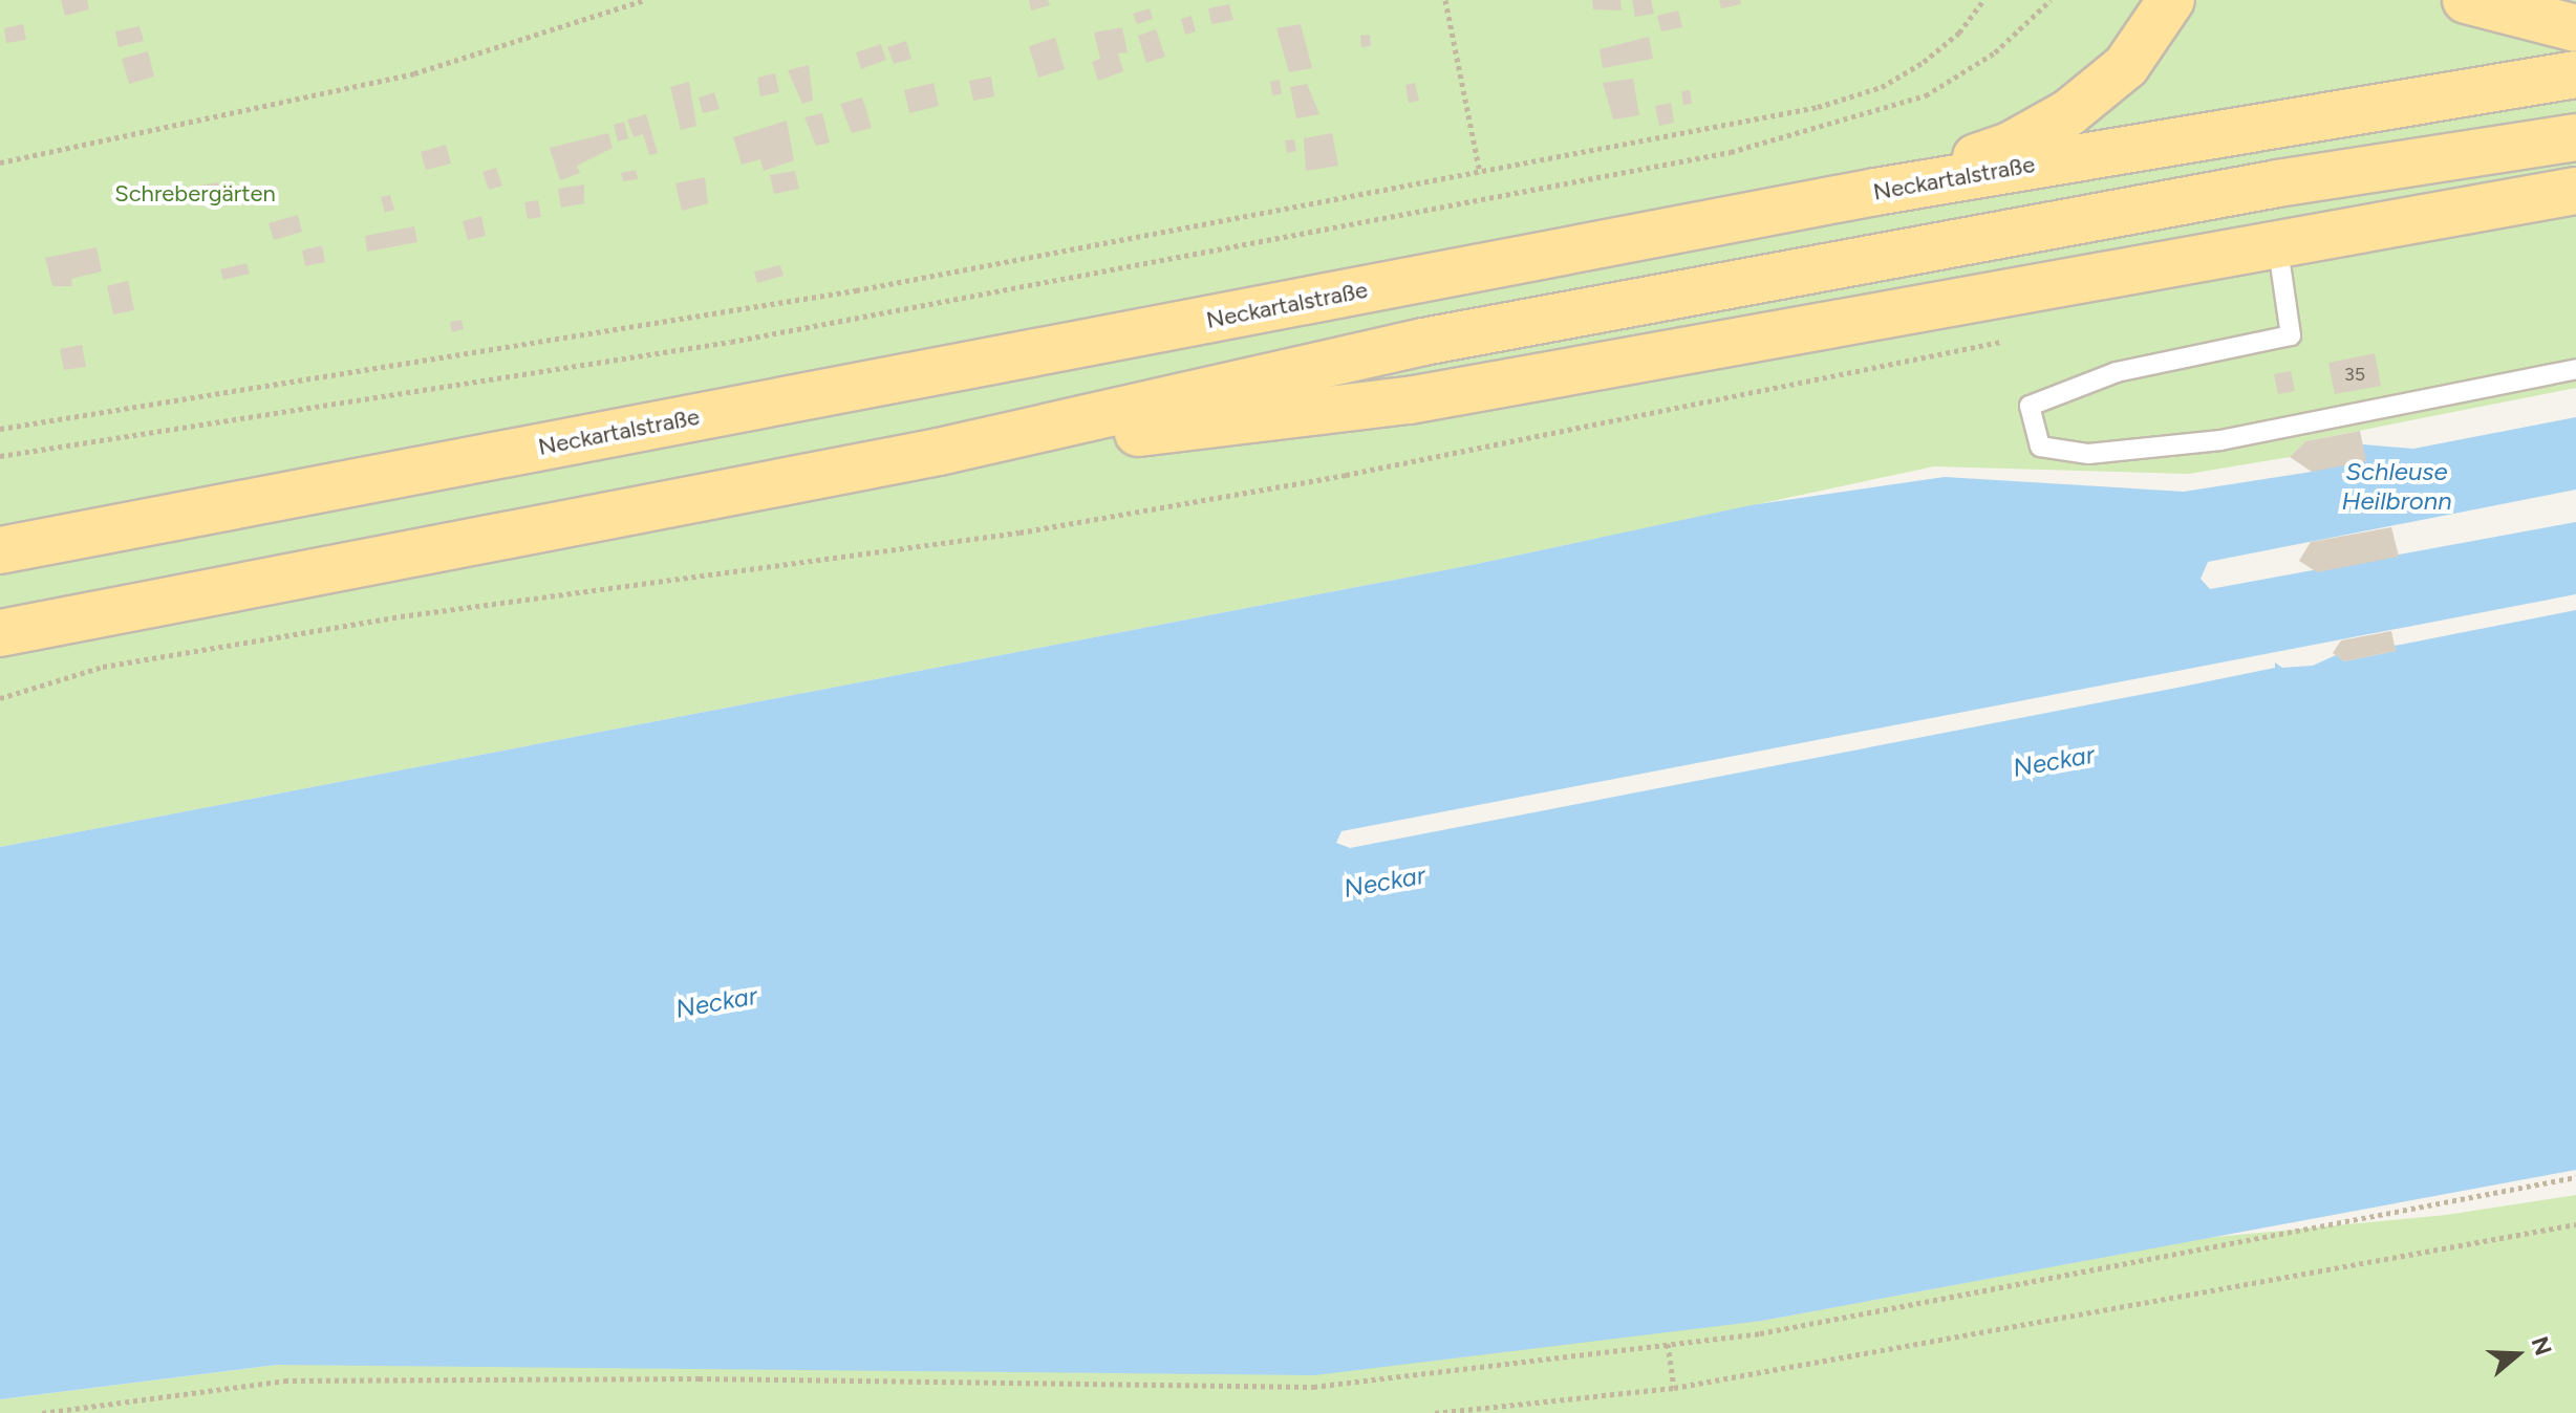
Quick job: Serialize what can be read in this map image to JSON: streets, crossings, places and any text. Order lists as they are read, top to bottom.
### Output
{
  "streets": {
    "main road": ["Neckartalstraße"]
  },
  "water": ["Schleuse Heilbronn", "Neckar"],
  "parks": ["Schrebergärten"],
  "house_numbers": ["35"],
  "north": "right"
}
